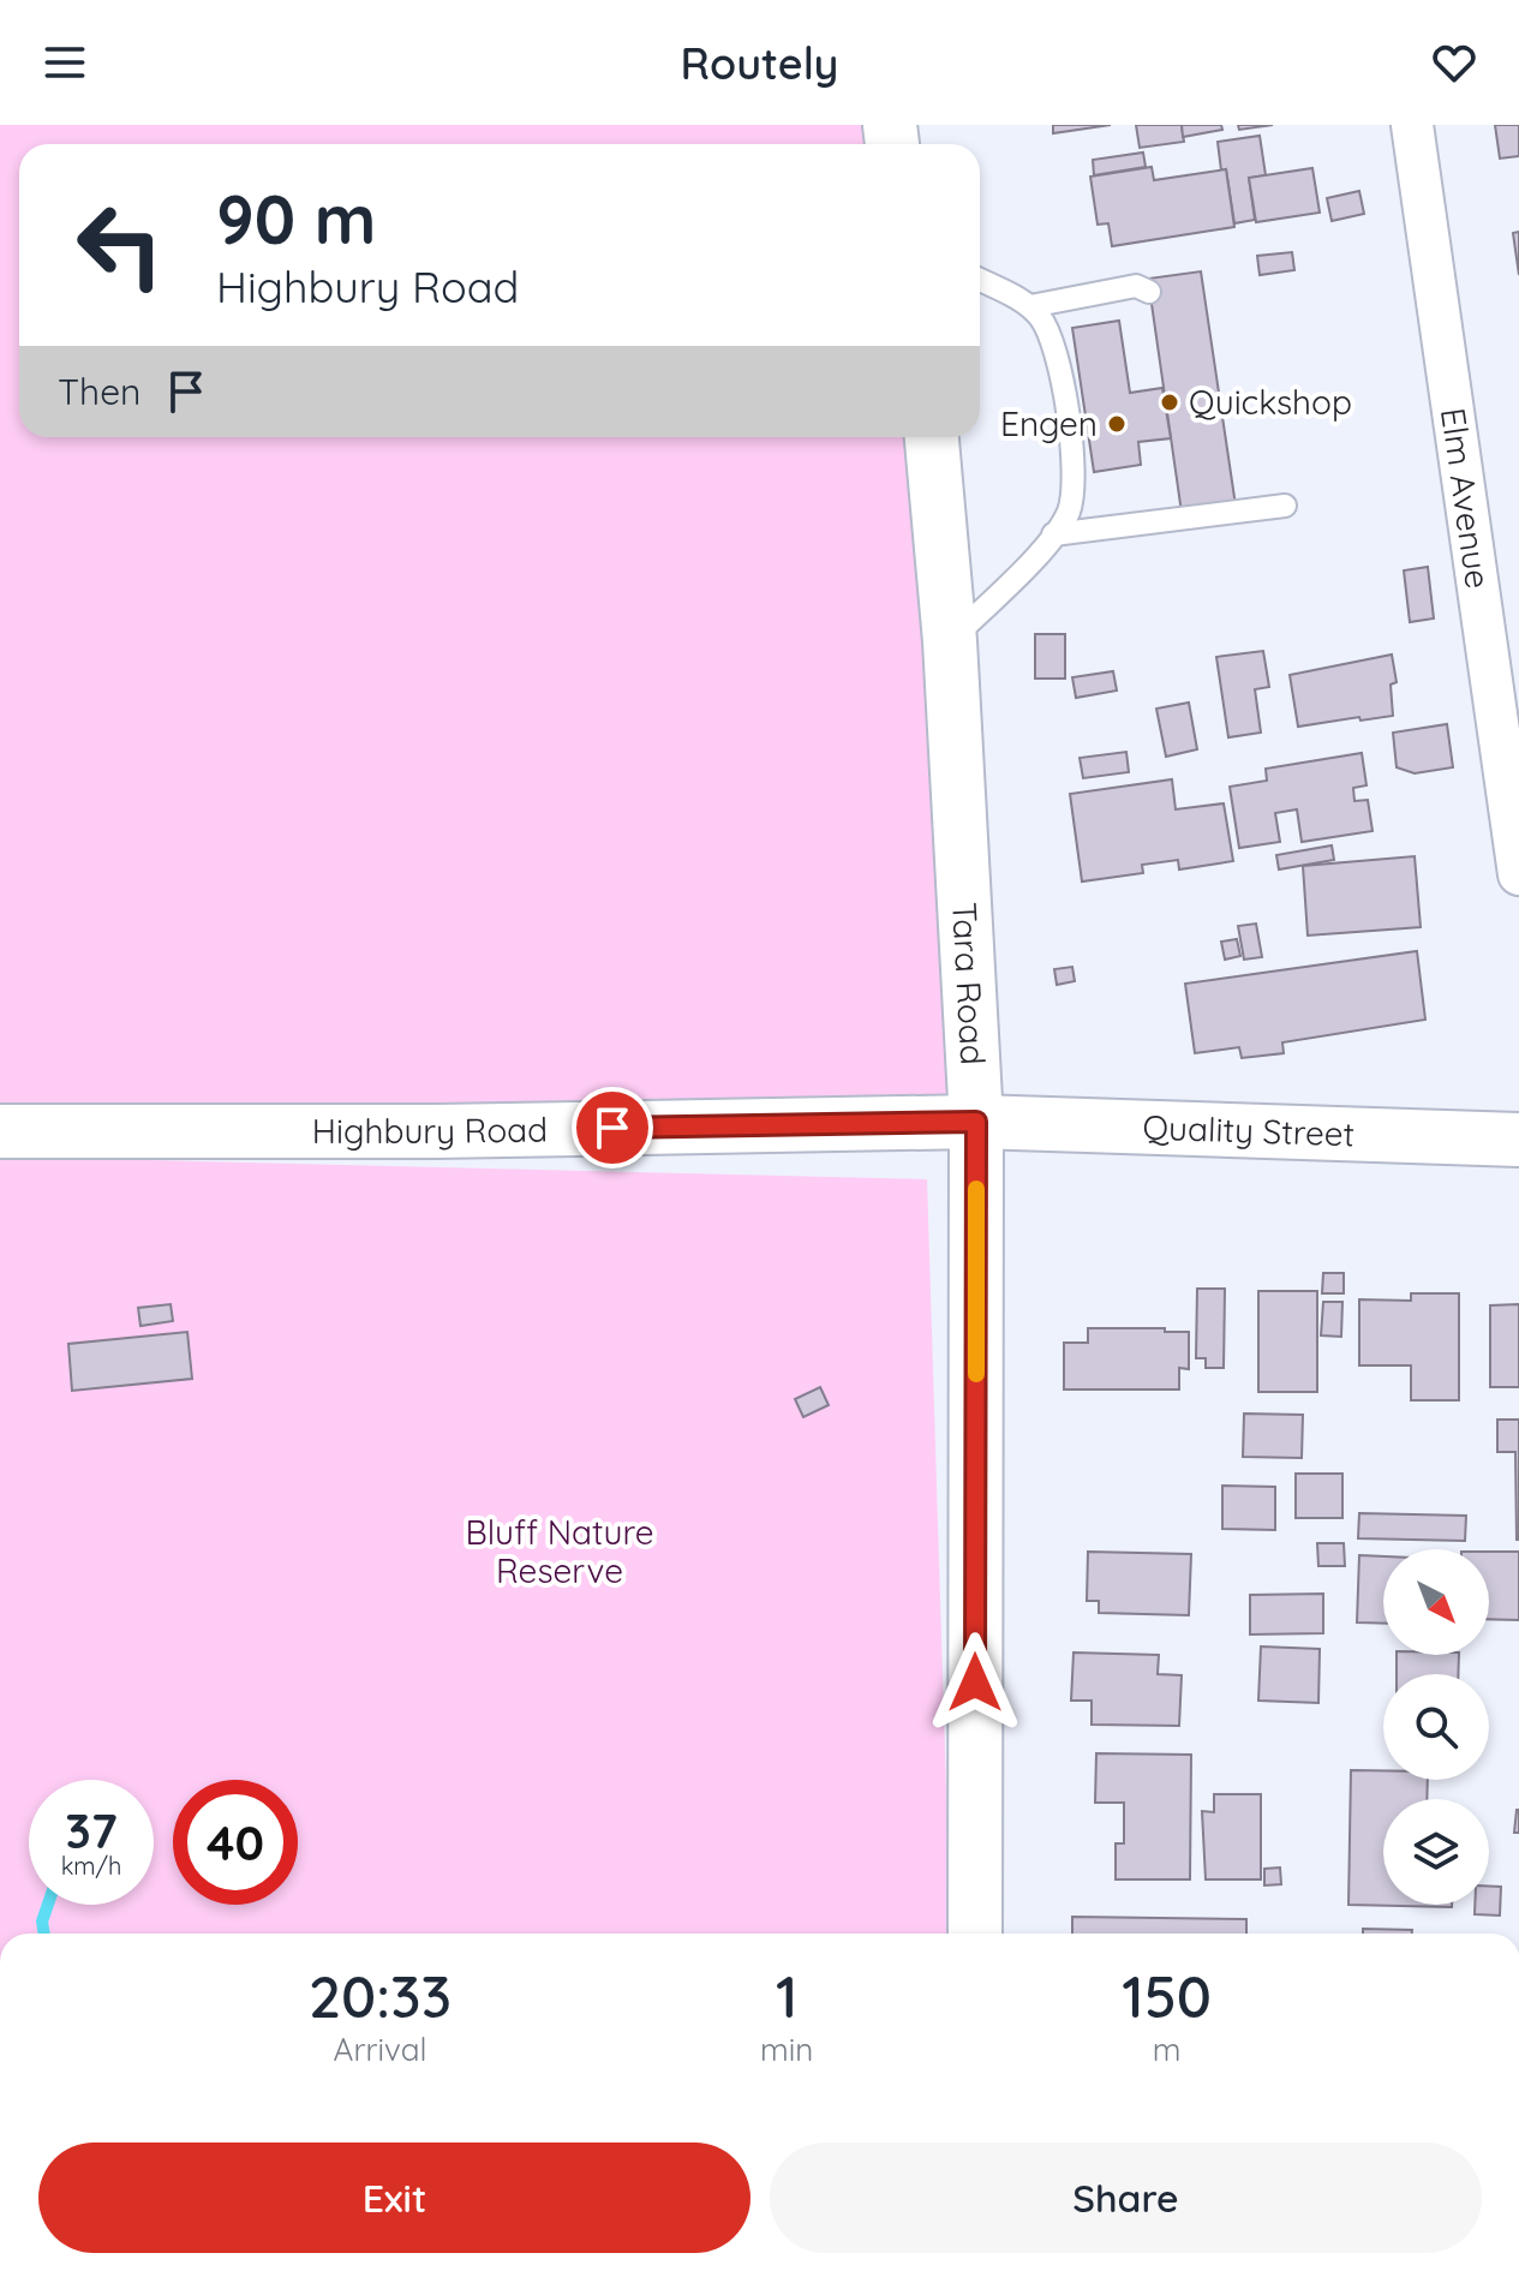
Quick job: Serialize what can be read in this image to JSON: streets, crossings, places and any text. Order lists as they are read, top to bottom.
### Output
{
  "streets": {
    "street": [
      "Elm Avenue",
      "Tara Road",
      "Highbury Road",
      "Quality Street"
    ]
  },
  "crossings": [
    ["Tara Road", "Highbury Road"],
    ["Tara Road", "Quality Street"],
    ["Highbury Road", "Quality Street"]
  ],
  "parks": ["Bluff Nature Reserve"],
  "places": ["Quickshop", "Engen"],
  "north": "bottom right",
  "page": {
    "header": "Routely",
    "turn": ["90 m", "Highbury Road"],
    "then": "Then",
    "speed": "37 km/h",
    "limit": "40",
    "eta": [
      "20:33",
      "Arrival",
      "1",
      "min",
      "150",
      "m"
    ],
    "buttons": ["Exit", "Share"]
  }
}
